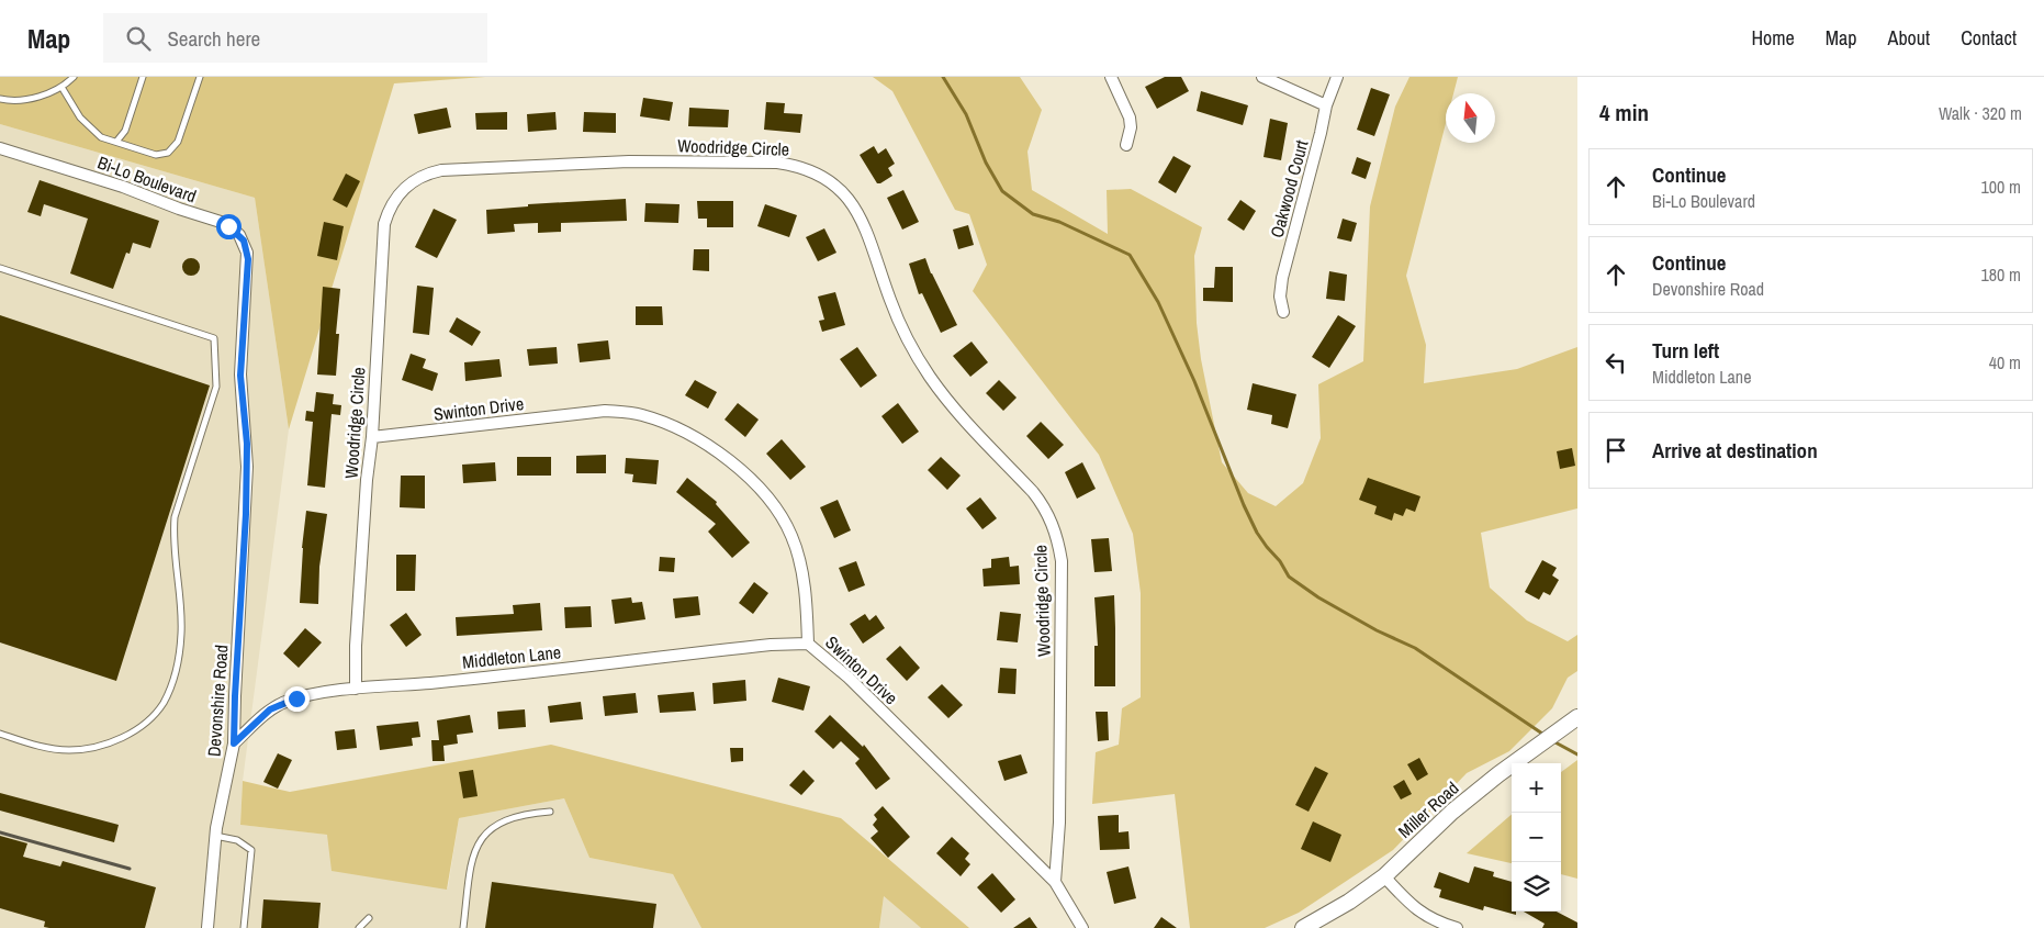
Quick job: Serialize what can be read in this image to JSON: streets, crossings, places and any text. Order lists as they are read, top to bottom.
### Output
{
  "streets": {
    "street": [
      "Woodridge Circle",
      "Bi-Lo Boulevard",
      "Oakwood Court",
      "Swinton Drive",
      "Middleton Lane",
      "Devonshire Road",
      "Miller Road"
    ]
  },
  "crossings": [
    ["Woodridge Circle", "Swinton Drive"],
    ["Woodridge Circle", "Middleton Lane"],
    ["Bi-Lo Boulevard", "Devonshire Road"],
    ["Swinton Drive", "Middleton Lane"],
    ["Middleton Lane", "Devonshire Road"]
  ],
  "north": "top",
  "page": {
    "header": "Map",
    "search": "Search here",
    "nav": [
      "Home",
      "Map",
      "About",
      "Contact"
    ],
    "heading": ["4 min", "Walk · 320 m"],
    "list": [
      ["Continue", "Bi-Lo Boulevard", "100 m"],
      ["Continue", "Devonshire Road", "180 m"],
      ["Turn left", "Middleton Lane", "40 m"],
      "Arrive at destination"
    ],
    "map_buttons": ["+", "−"]
  }
}
